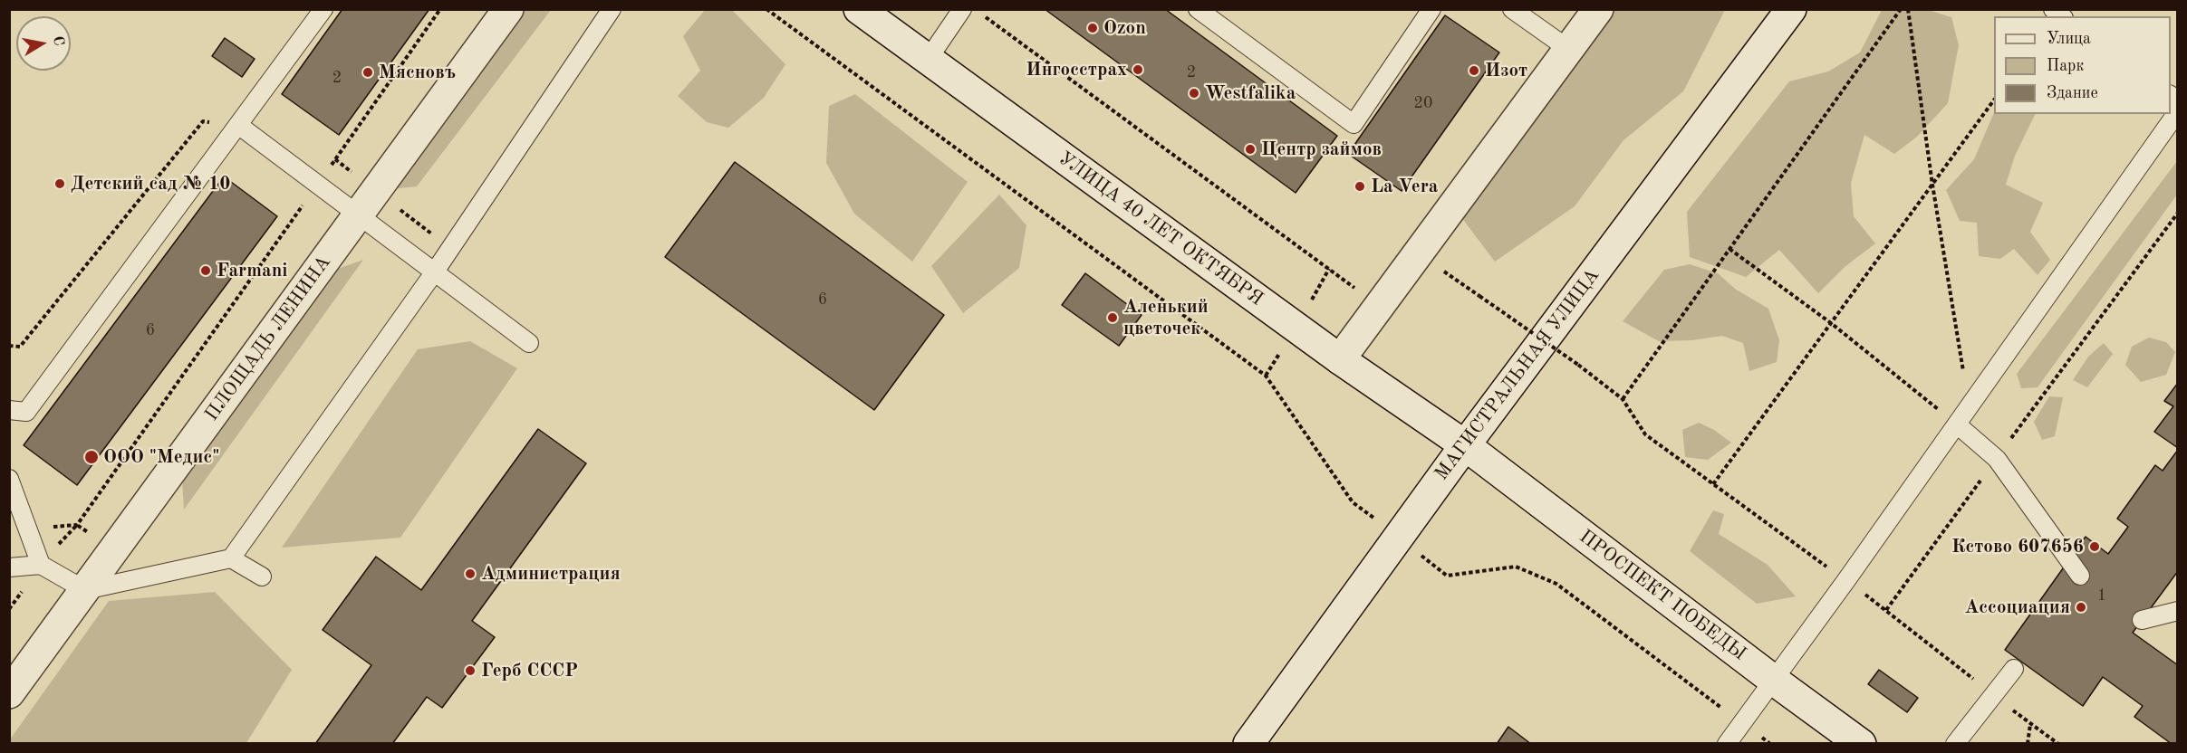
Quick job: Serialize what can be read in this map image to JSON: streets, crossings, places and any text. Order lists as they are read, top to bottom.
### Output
{
  "streets": {
    "street": [
      "УЛИЦА 40 ЛЕТ ОКТЯБРЯ",
      "ПЛОЩАДЬ ЛЕНИНА",
      "МАГИСТРАЛЬНАЯ УЛИЦА",
      "ПРОСПЕКТ ПОБЕДЫ"
    ]
  },
  "crossings": [
    ["УЛИЦА 40 ЛЕТ ОКТЯБРЯ", "МАГИСТРАЛЬНАЯ УЛИЦА"],
    ["УЛИЦА 40 ЛЕТ ОКТЯБРЯ", "ПРОСПЕКТ ПОБЕДЫ"],
    ["МАГИСТРАЛЬНАЯ УЛИЦА", "ПРОСПЕКТ ПОБЕДЫ"]
  ],
  "places": [
    "Ozon",
    "Ингосстрах",
    "Изот",
    "Мясновъ",
    "Westfalika",
    "Центр займов",
    "Детский сад № 10",
    "La Vera",
    "Farmani",
    "Аленький цветочек",
    "ООО \"Медис\"",
    "Кстово 607656",
    "Администрация",
    "Ассоциация",
    "Герб СССР"
  ],
  "house_numbers": [
    "2",
    "2",
    "20",
    "6",
    "6",
    "1"
  ],
  "legend": ["Улица", "Парк", "Здание"],
  "north": "right"
}
